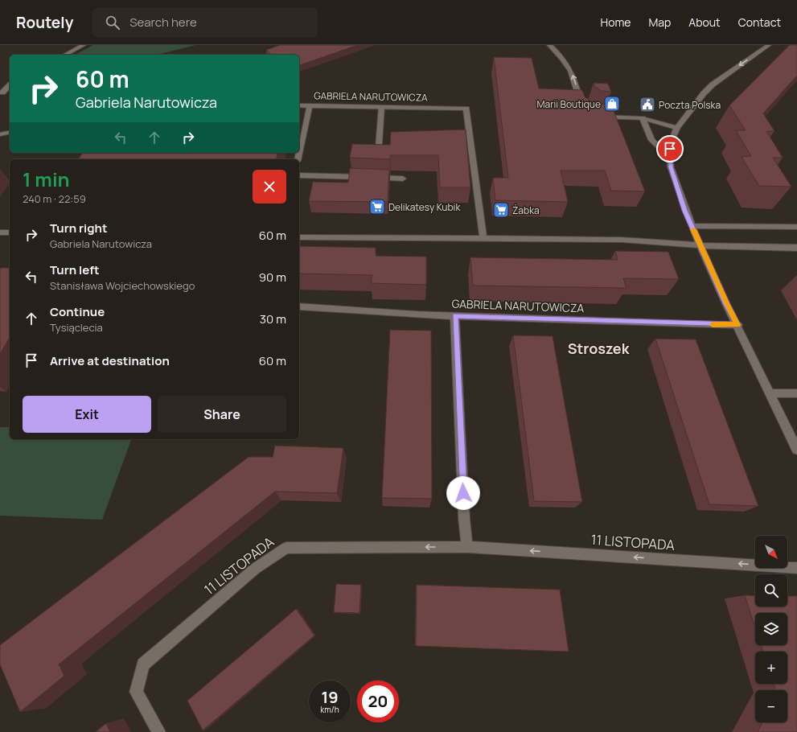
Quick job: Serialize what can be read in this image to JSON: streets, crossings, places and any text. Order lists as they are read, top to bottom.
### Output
{
  "streets": {
    "street": ["GABRIELA NARUTOWICZA", "11 LISTOPADA"]
  },
  "one_way": ["11 LISTOPADA"],
  "districts": ["Stroszek"],
  "places": {
    "shop": ["Marii Boutique"],
    "public building": ["Poczta Polska"],
    "supermarket": ["Delikatesy Kubik", "Żabka"]
  },
  "north": "bottom right",
  "page": {
    "header": "Routely",
    "search": "Search here",
    "nav": [
      "Home",
      "Map",
      "About",
      "Contact"
    ],
    "turn": ["60 m", "Gabriela Narutowicza"],
    "heading": ["1 min", "240 m · 22:59"],
    "list": [
      {
        "name": "Turn right",
        "note": "Gabriela Narutowicza",
        "value": "60 m"
      },
      {
        "name": "Turn left",
        "note": "Stanisława Wojciechowskiego",
        "value": "90 m"
      },
      {
        "name": "Continue",
        "note": "Tysiąclecia",
        "value": "30 m"
      },
      {
        "name": "Arrive at destination",
        "value": "60 m"
      }
    ],
    "buttons": ["Exit", "Share"],
    "map_buttons": ["+", "−"],
    "speed": "19 km/h",
    "limit": "20"
  }
}
